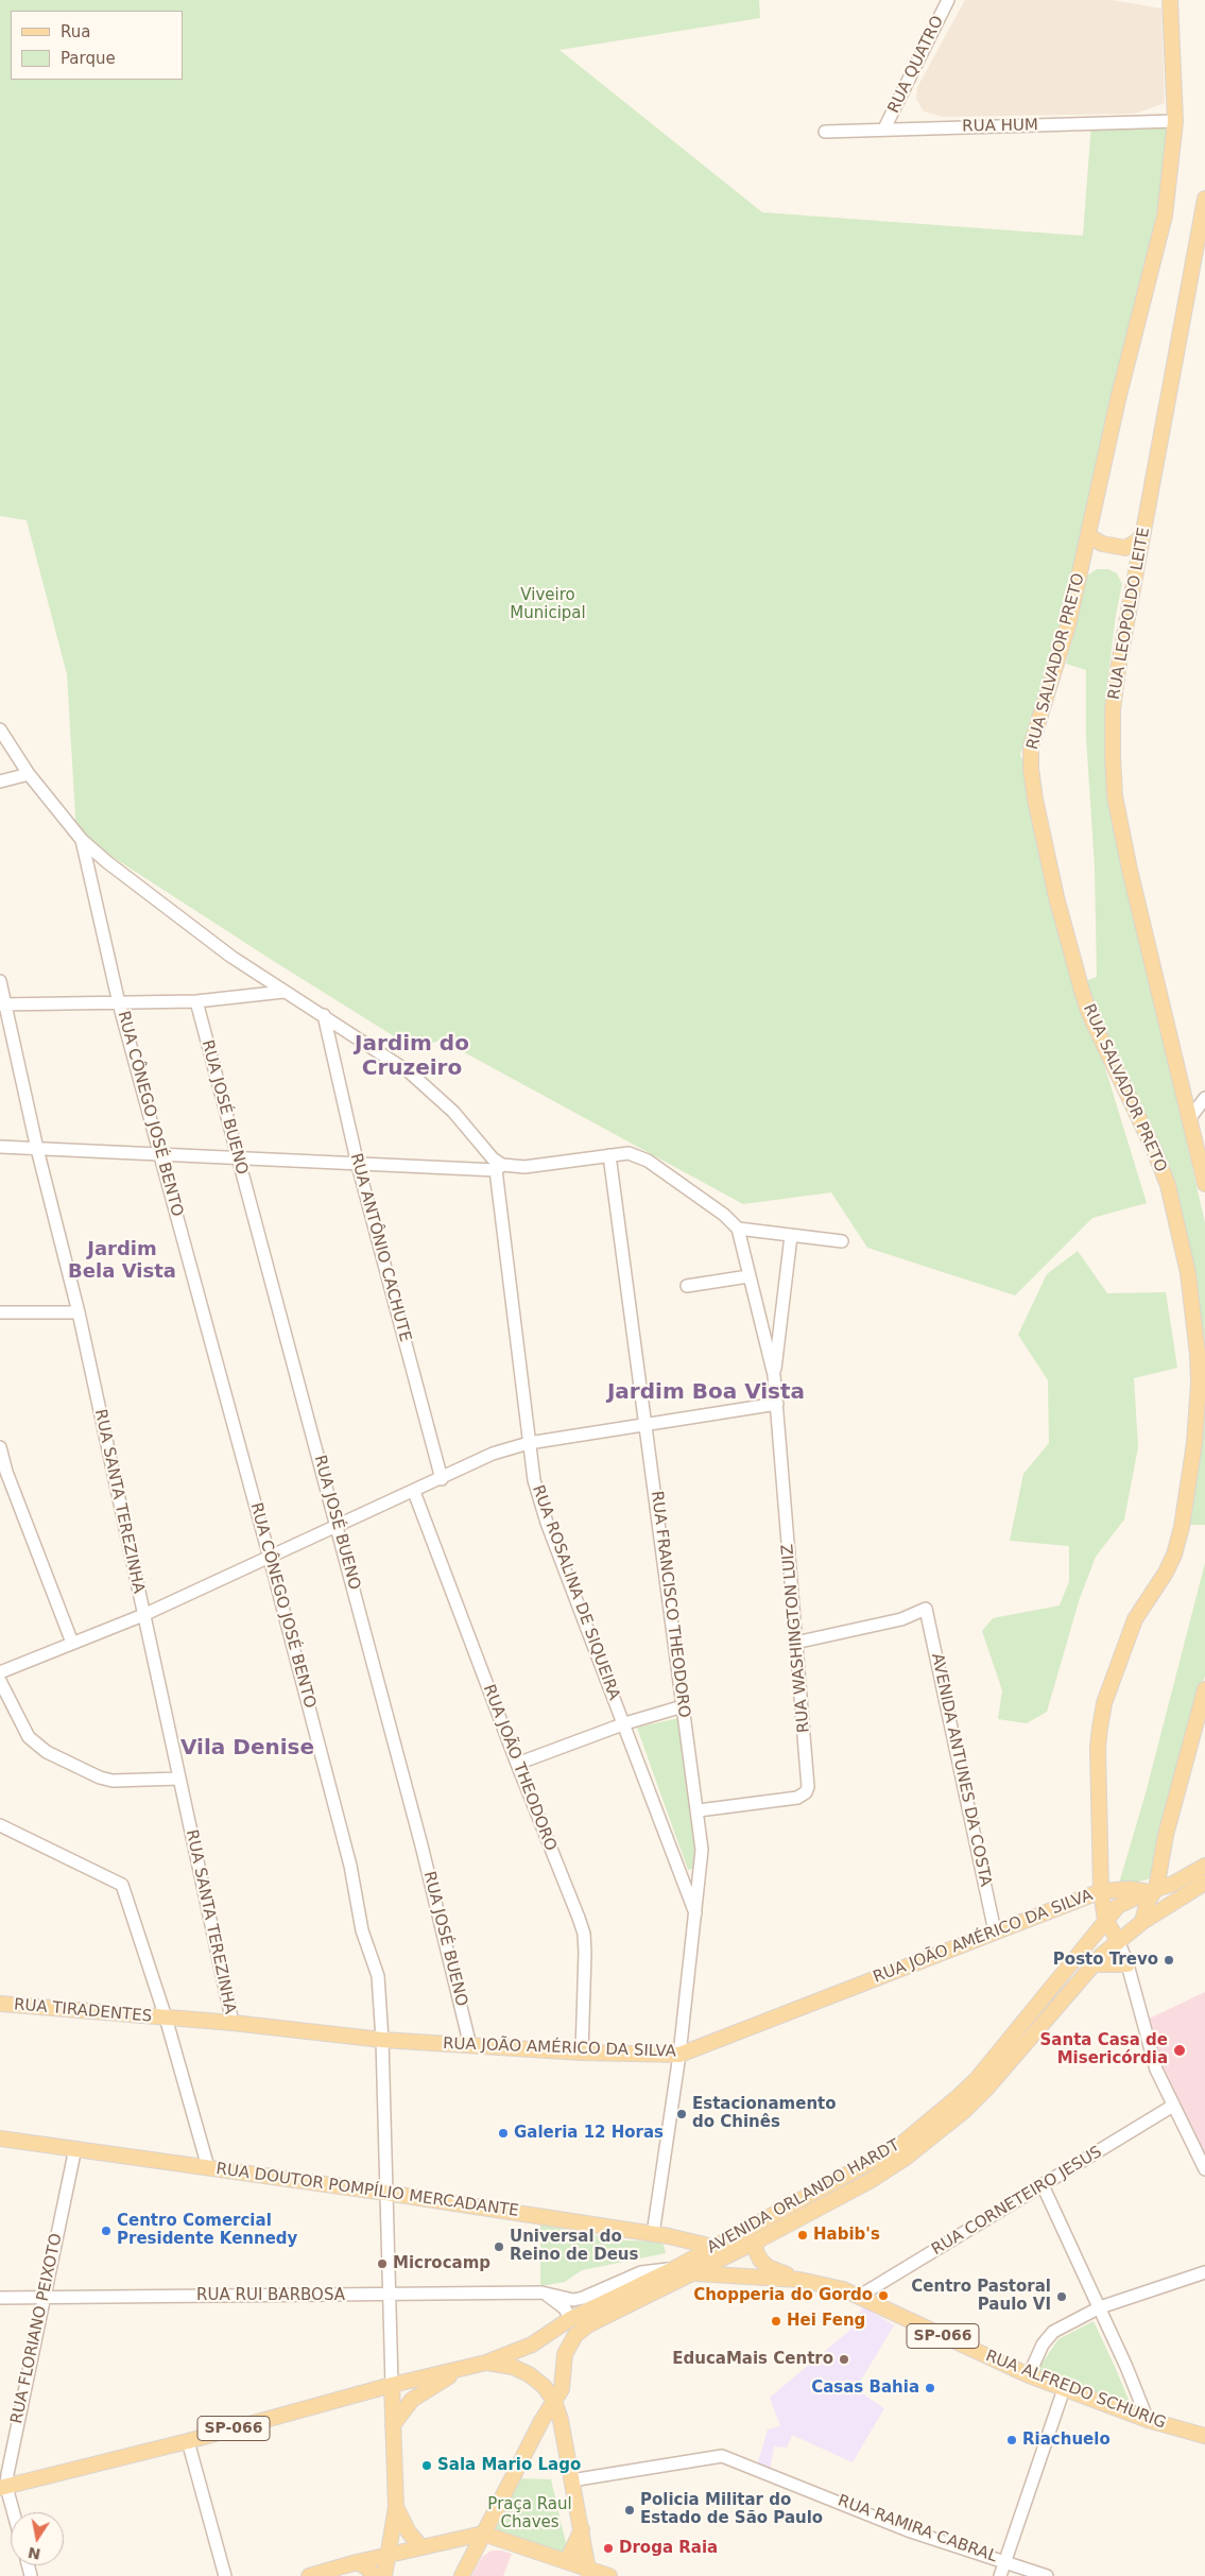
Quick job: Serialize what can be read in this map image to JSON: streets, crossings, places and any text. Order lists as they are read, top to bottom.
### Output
{
  "streets": {
    "main road": [
      "RUA LEOPOLDO LEITE",
      "RUA SALVADOR PRETO",
      "RUA JOÃO AMÉRICO DA SILVA",
      "RUA TIRADENTES",
      "RUA DOUTOR POMPÍLIO MERCADANTE",
      "AVENIDA ORLANDO HARDT",
      "SP-066",
      "RUA ALFREDO SCHURIG"
    ],
    "street": [
      "RUA QUATRO",
      "RUA HUM",
      "RUA JOSÉ BUENO",
      "RUA CÔNEGO JOSÉ BENTO",
      "RUA ANTÔNIO CACHUTE",
      "RUA SANTA TEREZINHA",
      "RUA ROSALINA DE SIQUEIRA",
      "RUA FRANCISCO THEODORO",
      "RUA WASHINGTON LUIZ",
      "RUA JOÃO THEODORO",
      "AVENIDA ANTUNES DA COSTA",
      "RUA CORNETEIRO JESUS",
      "RUA RUI BARBOSA",
      "RUA FLORIANO PEIXOTO",
      "RUA RAMIRA CABRAL"
    ]
  },
  "crossings": [
    ["RUA QUATRO", "RUA HUM"],
    ["RUA HUM", "RUA SALVADOR PRETO"],
    ["RUA SALVADOR PRETO", "RUA JOÃO AMÉRICO DA SILVA"],
    ["RUA SALVADOR PRETO", "AVENIDA ORLANDO HARDT"],
    ["RUA JOSÉ BUENO", "RUA JOÃO AMÉRICO DA SILVA"],
    ["RUA CÔNEGO JOSÉ BENTO", "RUA JOÃO AMÉRICO DA SILVA"],
    ["RUA CÔNEGO JOSÉ BENTO", "RUA DOUTOR POMPÍLIO MERCADANTE"],
    ["RUA CÔNEGO JOSÉ BENTO", "RUA RUI BARBOSA"],
    ["RUA CÔNEGO JOSÉ BENTO", "SP-066"],
    ["RUA SANTA TEREZINHA", "RUA JOÃO AMÉRICO DA SILVA"],
    ["RUA ROSALINA DE SIQUEIRA", "RUA FRANCISCO THEODORO"],
    ["RUA FRANCISCO THEODORO", "RUA WASHINGTON LUIZ"],
    ["RUA FRANCISCO THEODORO", "RUA JOÃO AMÉRICO DA SILVA"],
    ["RUA FRANCISCO THEODORO", "RUA DOUTOR POMPÍLIO MERCADANTE"],
    ["RUA WASHINGTON LUIZ", "AVENIDA ANTUNES DA COSTA"],
    ["RUA JOÃO THEODORO", "RUA JOÃO AMÉRICO DA SILVA"],
    ["AVENIDA ANTUNES DA COSTA", "RUA JOÃO AMÉRICO DA SILVA"],
    ["RUA JOÃO AMÉRICO DA SILVA", "RUA TIRADENTES"],
    ["RUA JOÃO AMÉRICO DA SILVA", "AVENIDA ORLANDO HARDT"],
    ["RUA DOUTOR POMPÍLIO MERCADANTE", "AVENIDA ORLANDO HARDT"],
    ["RUA DOUTOR POMPÍLIO MERCADANTE", "RUA FLORIANO PEIXOTO"],
    ["AVENIDA ORLANDO HARDT", "RUA RUI BARBOSA"],
    ["AVENIDA ORLANDO HARDT", "SP-066"],
    ["AVENIDA ORLANDO HARDT", "RUA ALFREDO SCHURIG"],
    ["RUA CORNETEIRO JESUS", "RUA ALFREDO SCHURIG"],
    ["RUA RUI BARBOSA", "RUA FLORIANO PEIXOTO"],
    ["RUA RUI BARBOSA", "RUA ALFREDO SCHURIG"],
    ["RUA FLORIANO PEIXOTO", "SP-066"]
  ],
  "districts": [
    "Jardim do Cruzeiro",
    "Jardim Bela Vista",
    "Jardim Boa Vista",
    "Vila Denise"
  ],
  "parks": ["Viveiro Municipal", "Praça Raul Chaves"],
  "places": [
    "Posto Trevo",
    "Santa Casa de Misericórdia",
    "Estacionamento do Chinês",
    "Galeria 12 Horas",
    "Centro Comercial Presidente Kennedy",
    "Habib's",
    "Universal do Reino de Deus",
    "Microcamp",
    "Chopperia do Gordo",
    "Centro Pastoral Paulo VI",
    "Hei Feng",
    "EducaMais Centro",
    "Casas Bahia",
    "Riachuelo",
    "Sala Mario Lago",
    "Policia Militar do Estado de São Paulo",
    "Droga Raia"
  ],
  "legend": ["Rua", "Parque"],
  "north": "bottom"
}
